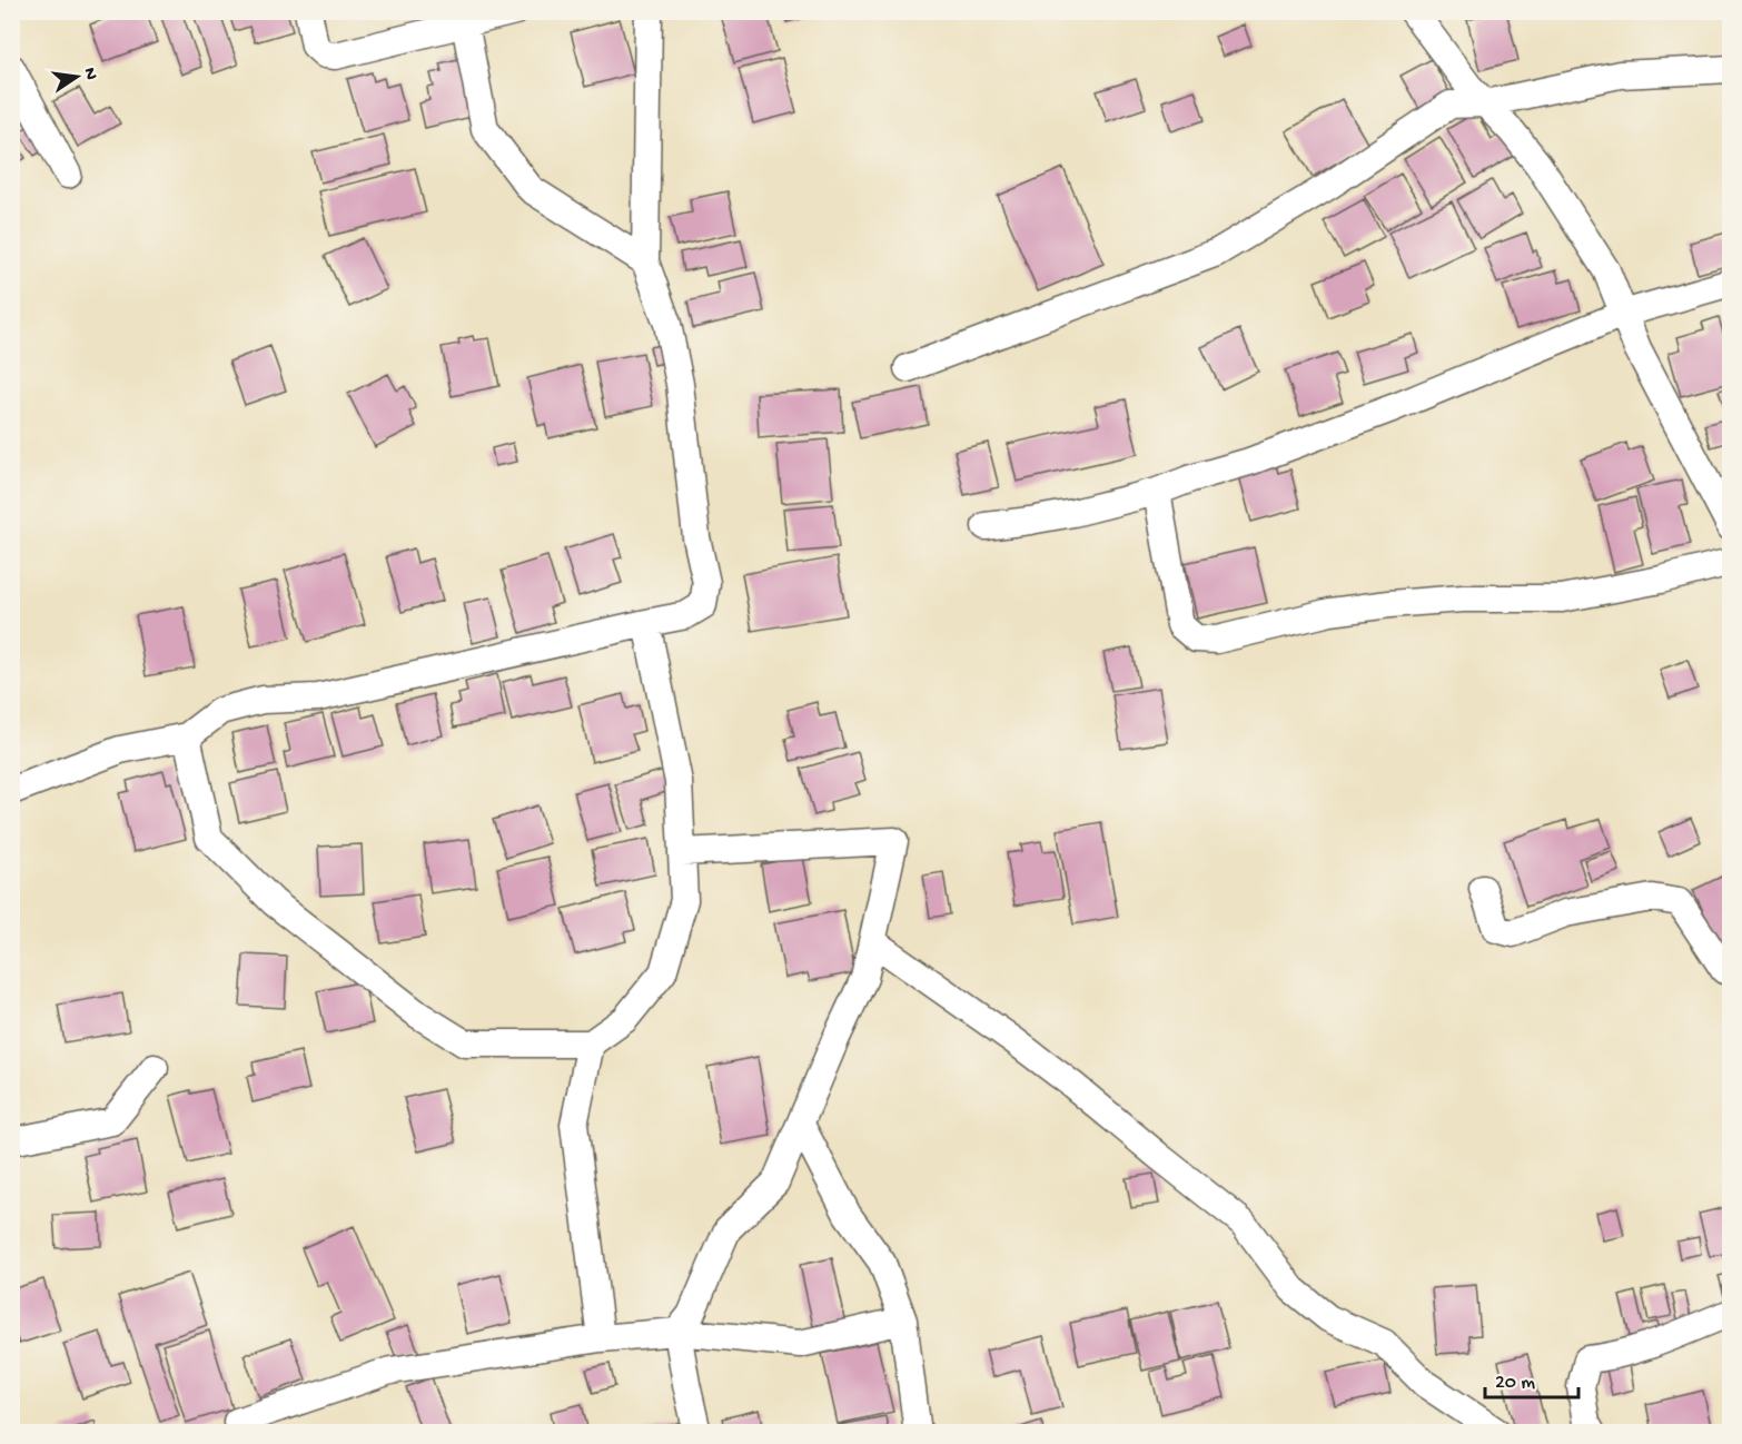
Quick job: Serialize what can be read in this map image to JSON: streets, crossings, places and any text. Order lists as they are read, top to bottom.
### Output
{
  "scale_bar": "20 m",
  "north": "right"
}
